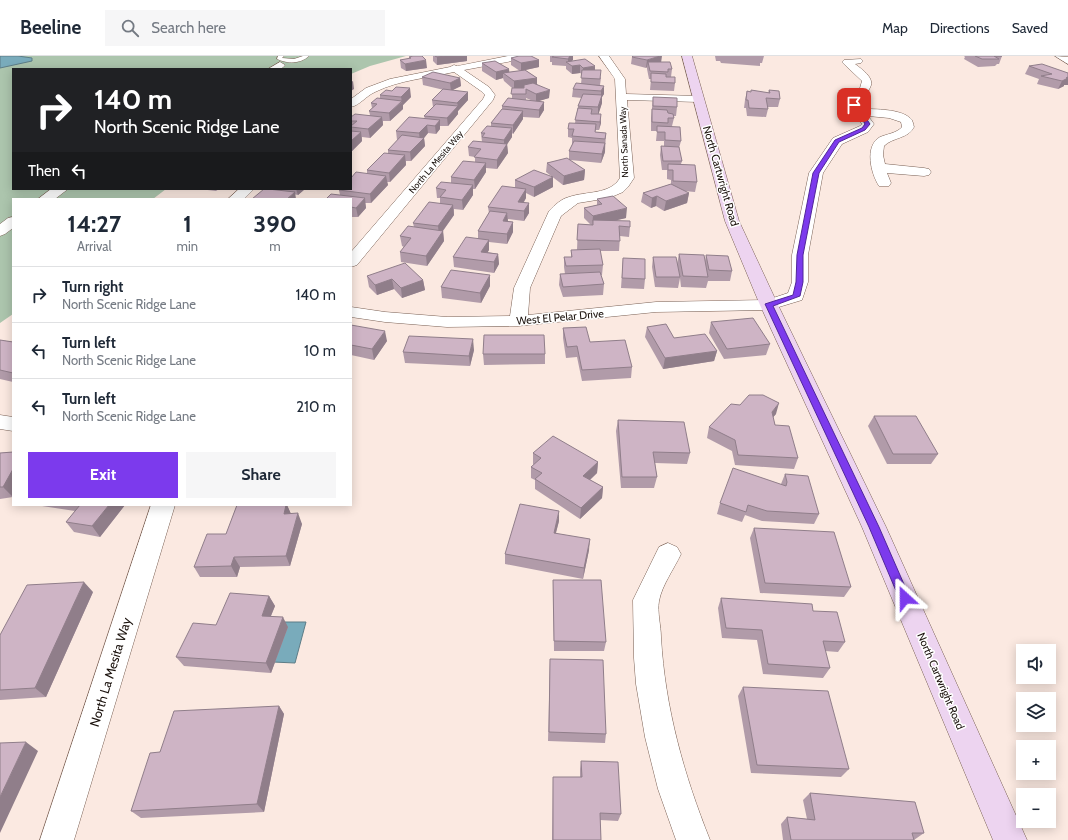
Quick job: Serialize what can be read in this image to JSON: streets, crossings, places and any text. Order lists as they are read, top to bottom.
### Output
{
  "streets": {
    "street": [
      "North Sanada Way",
      "North La Mesita Way",
      "North Cartwright Road",
      "West El Pelar Drive"
    ]
  },
  "crossings": [
    ["North Sanada Way", "West El Pelar Drive"],
    ["North Cartwright Road", "West El Pelar Drive"]
  ],
  "page": {
    "header": "Beeline",
    "search": "Search here",
    "nav": ["Map", "Directions", "Saved"],
    "turn": ["140 m", "North Scenic Ridge Lane"],
    "then": "Then",
    "eta": [
      "14:27",
      "Arrival",
      "1",
      "min",
      "390",
      "m"
    ],
    "list": [
      {
        "name": "Turn right",
        "note": "North Scenic Ridge Lane",
        "value": "140 m"
      },
      {
        "name": "Turn left",
        "note": "North Scenic Ridge Lane",
        "value": "10 m"
      },
      {
        "name": "Turn left",
        "note": "North Scenic Ridge Lane",
        "value": "210 m"
      }
    ],
    "buttons": ["Exit", "Share"],
    "map_buttons": ["+", "−"]
  }
}
